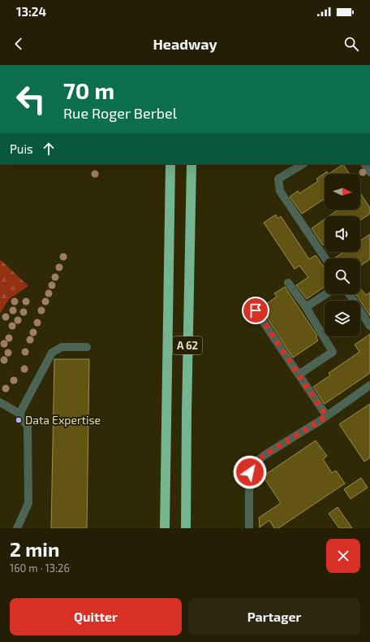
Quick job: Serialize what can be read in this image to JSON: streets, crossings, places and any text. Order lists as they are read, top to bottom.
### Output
{
  "streets": {
    "highway": ["A 62"]
  },
  "places": ["Data Expertise"],
  "north": "right",
  "page": {
    "status": "13:24",
    "header": "Headway",
    "turn": ["70 m", "Rue Roger Berbel"],
    "then": "Puis",
    "heading": ["2 min", "160 m · 13:26"],
    "buttons": ["Quitter", "Partager"]
  }
}
